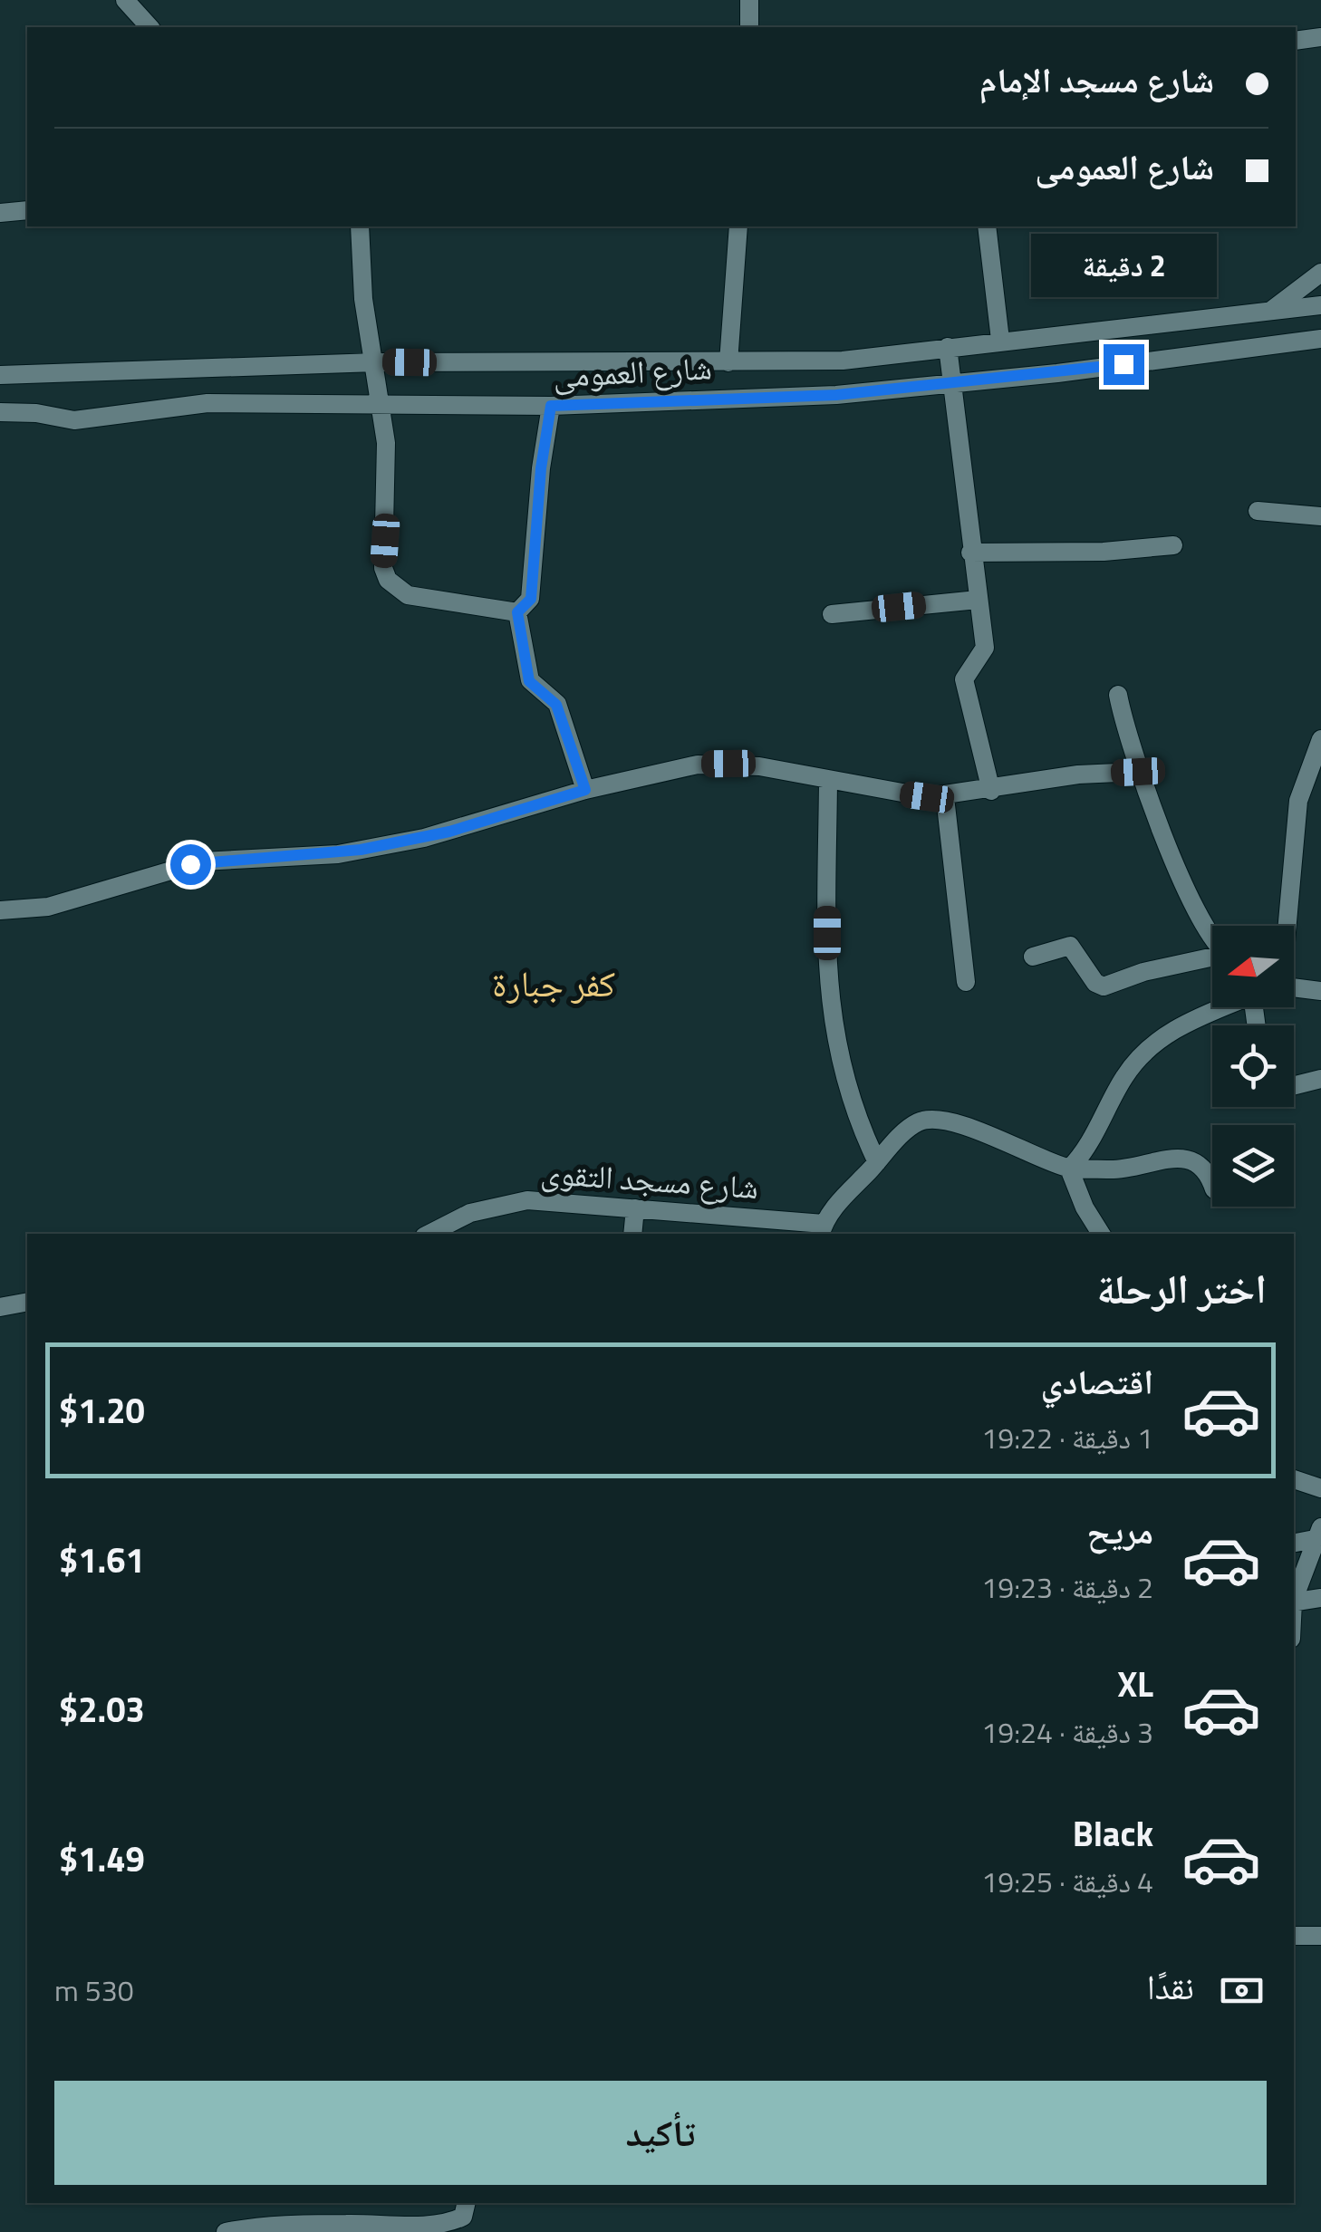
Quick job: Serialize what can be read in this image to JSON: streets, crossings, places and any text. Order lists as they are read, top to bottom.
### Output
{
  "streets": {
    "street": ["شارع العمومى", "شارع مسجد التقوى"]
  },
  "districts": ["كفر جبارة"],
  "north": "left",
  "page": {
    "banner": ["شارع مسجد الإمام", "شارع العمومى"],
    "bubble": "2 دقيقة",
    "heading": "اختر الرحلة",
    "list": [
      {
        "name": "اقتصادي",
        "note": "1 دقيقة · 19:22",
        "value": "$1.20"
      },
      {
        "name": "مريح",
        "note": "2 دقيقة · 19:23",
        "value": "$1.61"
      },
      {
        "name": "XL",
        "note": "3 دقيقة · 19:24",
        "value": "$2.03"
      },
      {
        "name": "Black",
        "note": "4 دقيقة · 19:25",
        "value": "$1.49"
      }
    ],
    "pay": ["نقدًا", "530 m"],
    "buttons": "تأكيد"
  }
}
